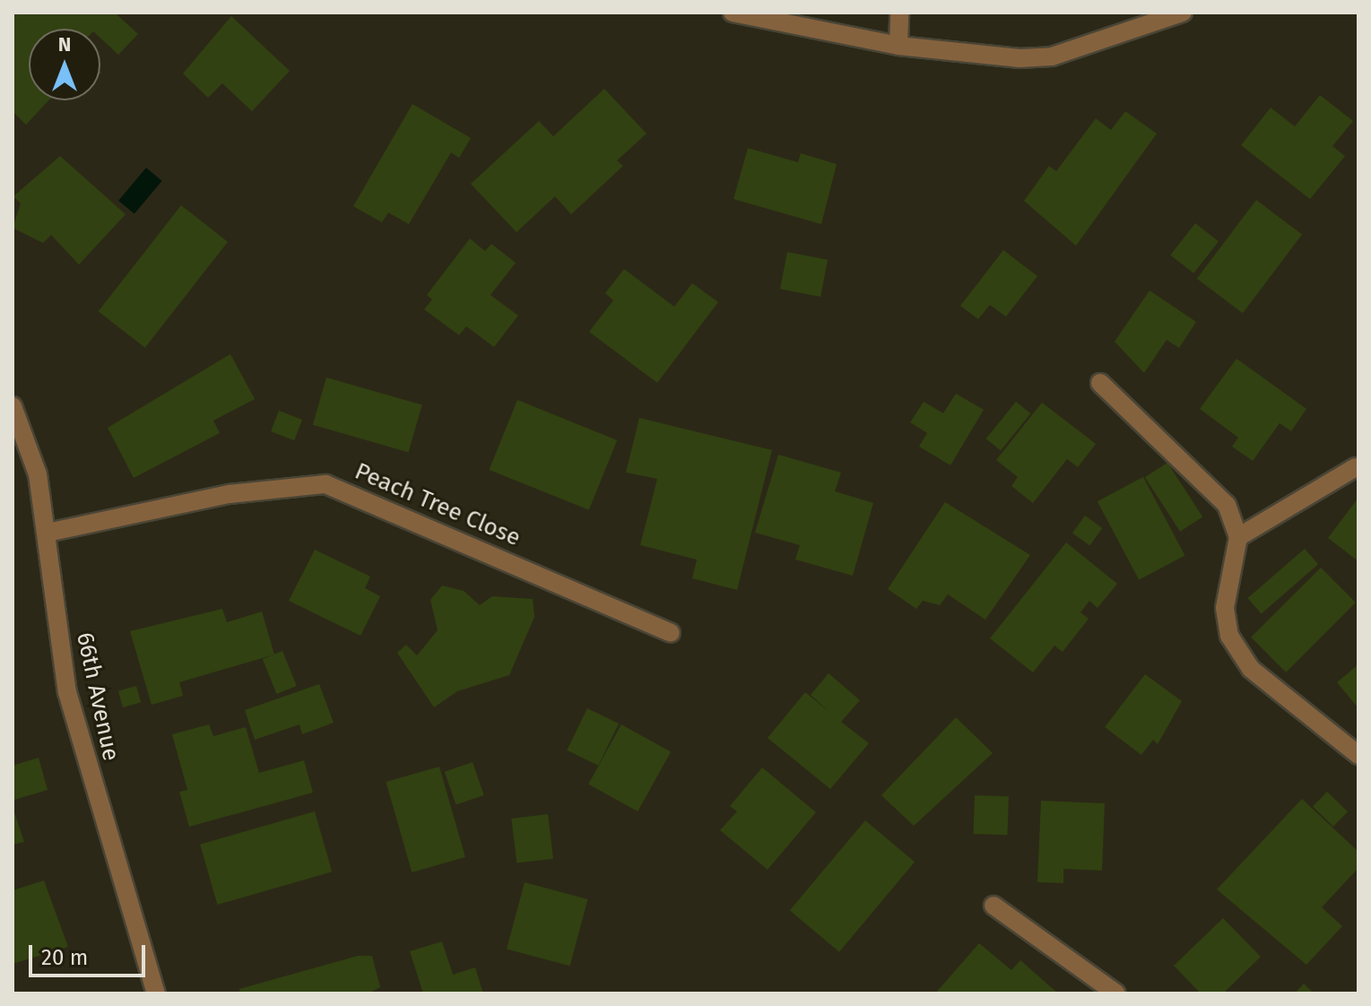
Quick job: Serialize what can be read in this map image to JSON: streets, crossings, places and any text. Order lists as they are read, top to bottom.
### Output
{
  "streets": {
    "street": ["Peach Tree Close", "66th Avenue"]
  },
  "crossings": [
    ["Peach Tree Close", "66th Avenue"]
  ],
  "scale_bar": "20 m",
  "north": "top"
}
